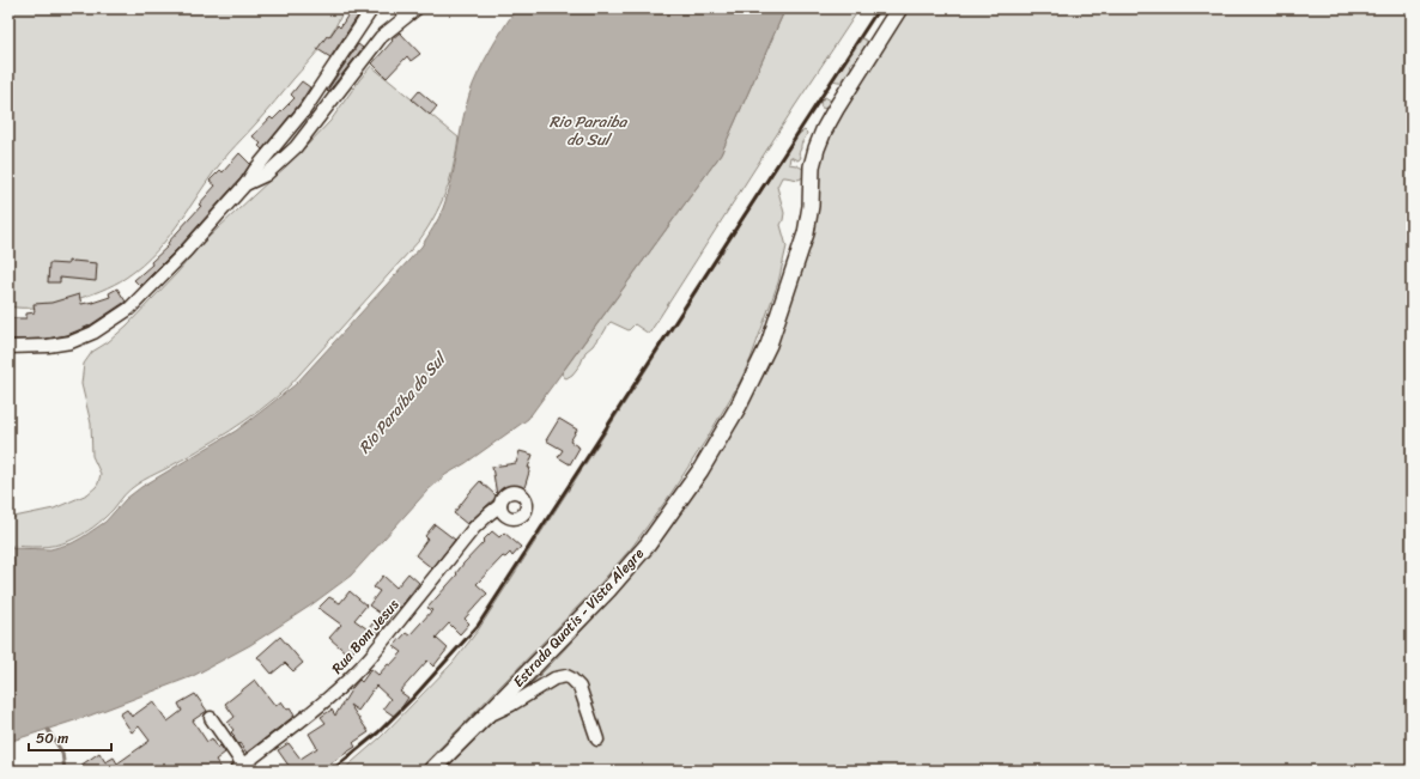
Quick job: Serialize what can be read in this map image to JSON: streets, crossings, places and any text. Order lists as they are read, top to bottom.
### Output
{
  "streets": {
    "street": ["Estrada Quatis - Vista Alegre", "Rua Bom Jesus"]
  },
  "water": ["Rio Paraiba do Sul", "Rio Paraíba do Sul"],
  "scale_bar": "50 m"
}
